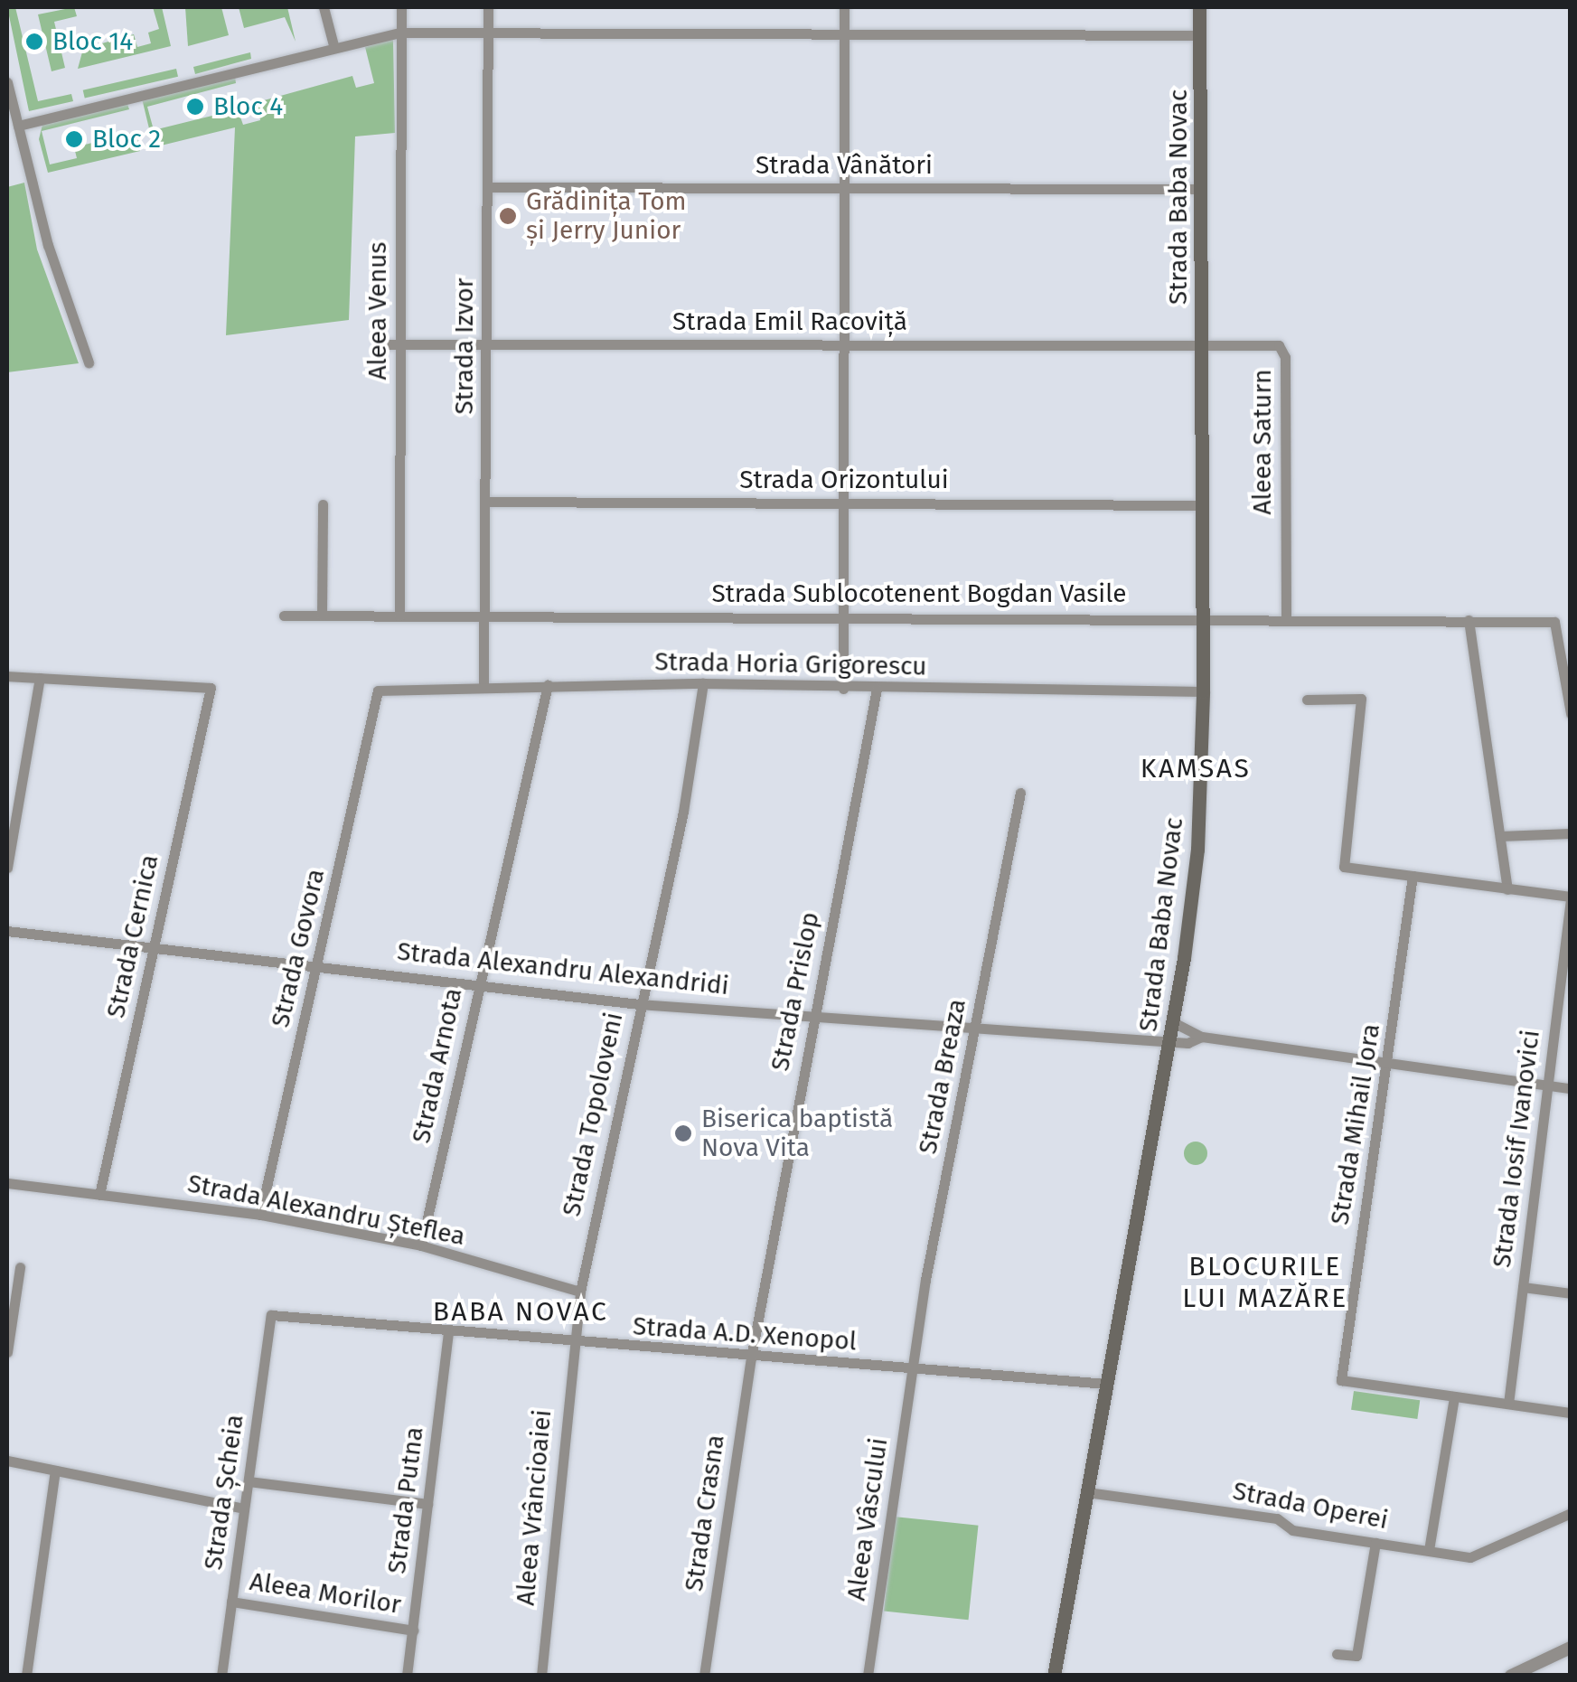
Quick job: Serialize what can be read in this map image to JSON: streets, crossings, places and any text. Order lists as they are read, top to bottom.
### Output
{
  "streets": {
    "main road": ["Strada Baba Novac"],
    "street": [
      "Strada Vânători",
      "Aleea Venus",
      "Strada Emil Racoviță",
      "Strada Izvor",
      "Aleea Saturn",
      "Strada Orizontului",
      "Strada Sublocotenent Bogdan Vasile",
      "Strada Horia Grigorescu",
      "Strada Cernica",
      "Strada Govora",
      "Strada Alexandru Alexandridi",
      "Strada Prislop",
      "Strada Arnota",
      "Strada Breaza",
      "Strada Topoloveni",
      "Strada Mihail Jora",
      "Strada Iosif Ivanovici",
      "Strada Alexandru Șteflea",
      "Strada A.D. Xenopol",
      "Strada Șcheia",
      "Strada Putna",
      "Strada Operei",
      "Aleea Vrâncioaiei",
      "Strada Crasna",
      "Aleea Vâscului",
      "Aleea Morilor"
    ]
  },
  "crossings": [
    ["Strada Vânători", "Strada Baba Novac"],
    ["Strada Vânători", "Strada Izvor"],
    ["Strada Baba Novac", "Strada Emil Racoviță"],
    ["Strada Baba Novac", "Aleea Saturn"],
    ["Strada Baba Novac", "Strada Orizontului"],
    ["Strada Baba Novac", "Strada Sublocotenent Bogdan Vasile"],
    ["Strada Baba Novac", "Strada Horia Grigorescu"],
    ["Strada Baba Novac", "Strada Alexandru Alexandridi"],
    ["Strada Baba Novac", "Strada A.D. Xenopol"],
    ["Strada Baba Novac", "Strada Operei"],
    ["Aleea Venus", "Strada Emil Racoviță"],
    ["Aleea Venus", "Strada Sublocotenent Bogdan Vasile"],
    ["Strada Emil Racoviță", "Strada Izvor"],
    ["Strada Emil Racoviță", "Aleea Saturn"],
    ["Strada Izvor", "Strada Orizontului"],
    ["Strada Izvor", "Strada Sublocotenent Bogdan Vasile"],
    ["Strada Izvor", "Strada Horia Grigorescu"],
    ["Aleea Saturn", "Strada Sublocotenent Bogdan Vasile"],
    ["Strada Horia Grigorescu", "Strada Govora"],
    ["Strada Horia Grigorescu", "Strada Prislop"],
    ["Strada Horia Grigorescu", "Strada Arnota"],
    ["Strada Horia Grigorescu", "Strada Topoloveni"],
    ["Strada Cernica", "Strada Alexandru Alexandridi"],
    ["Strada Cernica", "Strada Alexandru Șteflea"],
    ["Strada Govora", "Strada Alexandru Alexandridi"],
    ["Strada Govora", "Strada Alexandru Șteflea"],
    ["Strada Alexandru Alexandridi", "Strada Prislop"],
    ["Strada Alexandru Alexandridi", "Strada Arnota"],
    ["Strada Alexandru Alexandridi", "Strada Breaza"],
    ["Strada Alexandru Alexandridi", "Strada Topoloveni"],
    ["Strada Prislop", "Strada A.D. Xenopol"],
    ["Strada Prislop", "Strada Crasna"],
    ["Strada Arnota", "Strada Alexandru Șteflea"],
    ["Strada Breaza", "Strada A.D. Xenopol"],
    ["Strada Breaza", "Aleea Vâscului"],
    ["Strada Topoloveni", "Strada Alexandru Șteflea"],
    ["Strada Topoloveni", "Strada A.D. Xenopol"],
    ["Strada Topoloveni", "Aleea Vrâncioaiei"],
    ["Strada A.D. Xenopol", "Strada Șcheia"],
    ["Strada A.D. Xenopol", "Strada Putna"],
    ["Strada A.D. Xenopol", "Aleea Vrâncioaiei"],
    ["Strada A.D. Xenopol", "Strada Crasna"],
    ["Strada A.D. Xenopol", "Aleea Vâscului"],
    ["Strada Șcheia", "Aleea Morilor"],
    ["Strada Putna", "Aleea Morilor"]
  ],
  "districts": ["KAMSAS", "BLOCURILE LUI MAZĂRE", "BABA NOVAC"],
  "places": [
    "Bloc 14",
    "Bloc 4",
    "Bloc 2",
    "Grădinița Tom și Jerry Junior",
    "Biserica baptistă Nova Vita"
  ]
}
